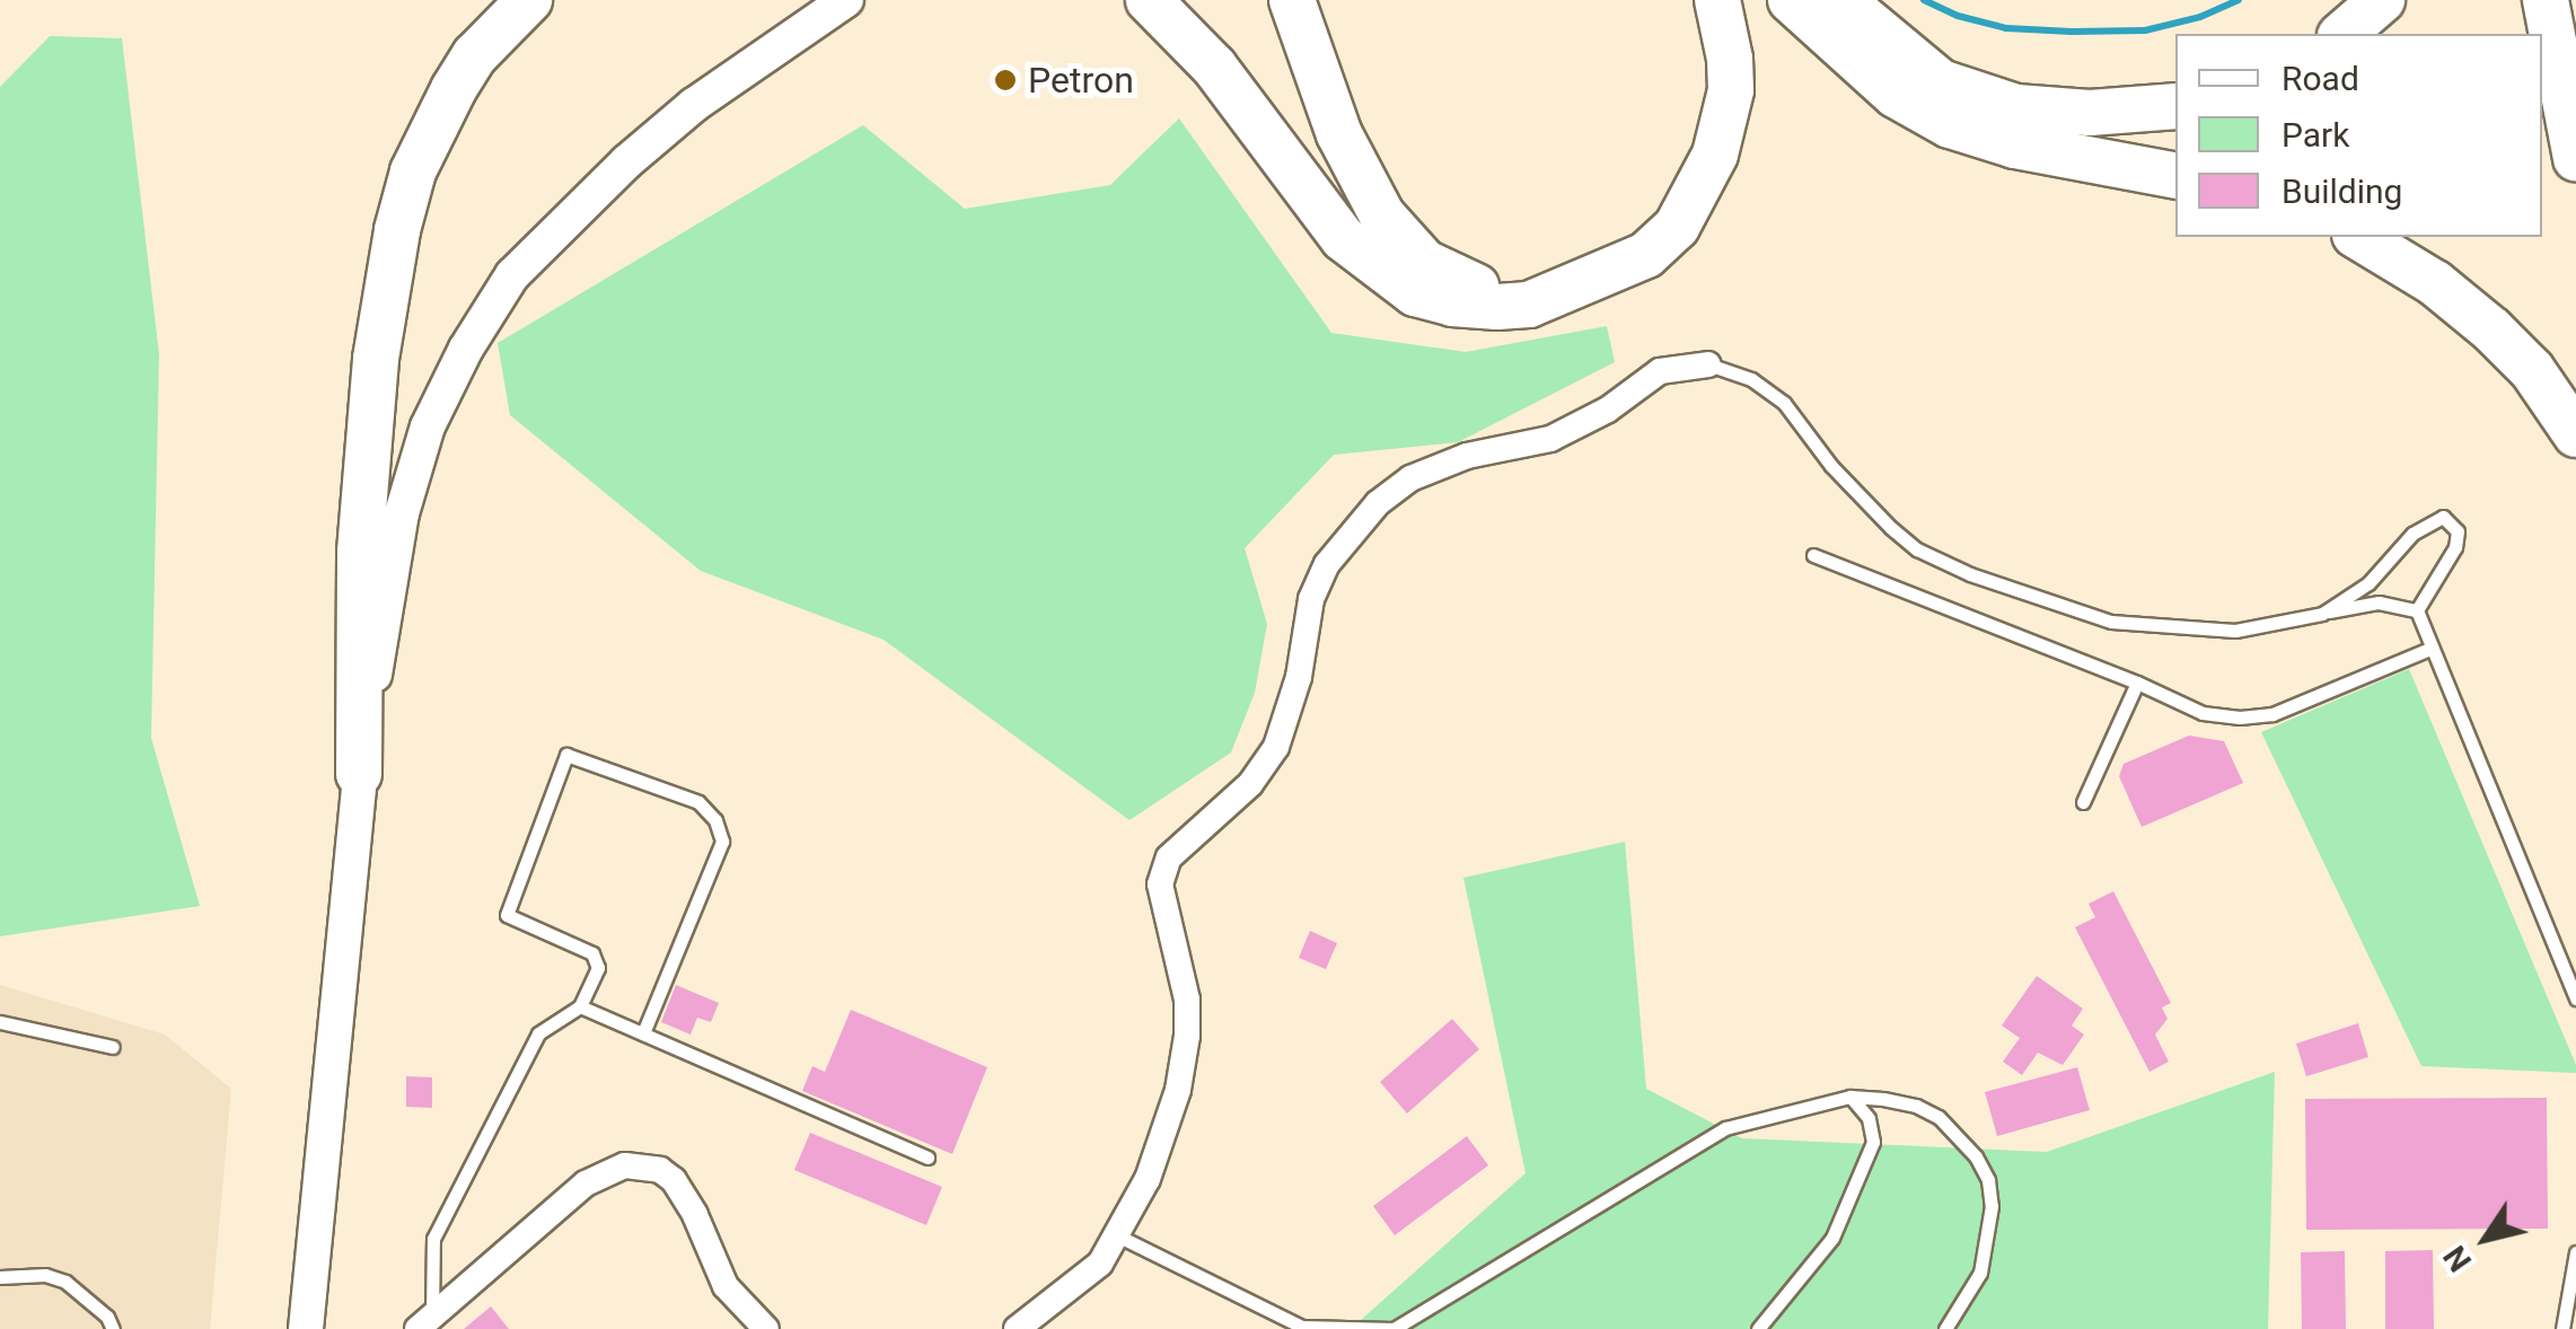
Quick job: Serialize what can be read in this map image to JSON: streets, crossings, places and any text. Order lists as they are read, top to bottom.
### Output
{
  "places": ["Petron"],
  "legend": ["Road", "Park", "Building"],
  "north": "bottom left"
}
